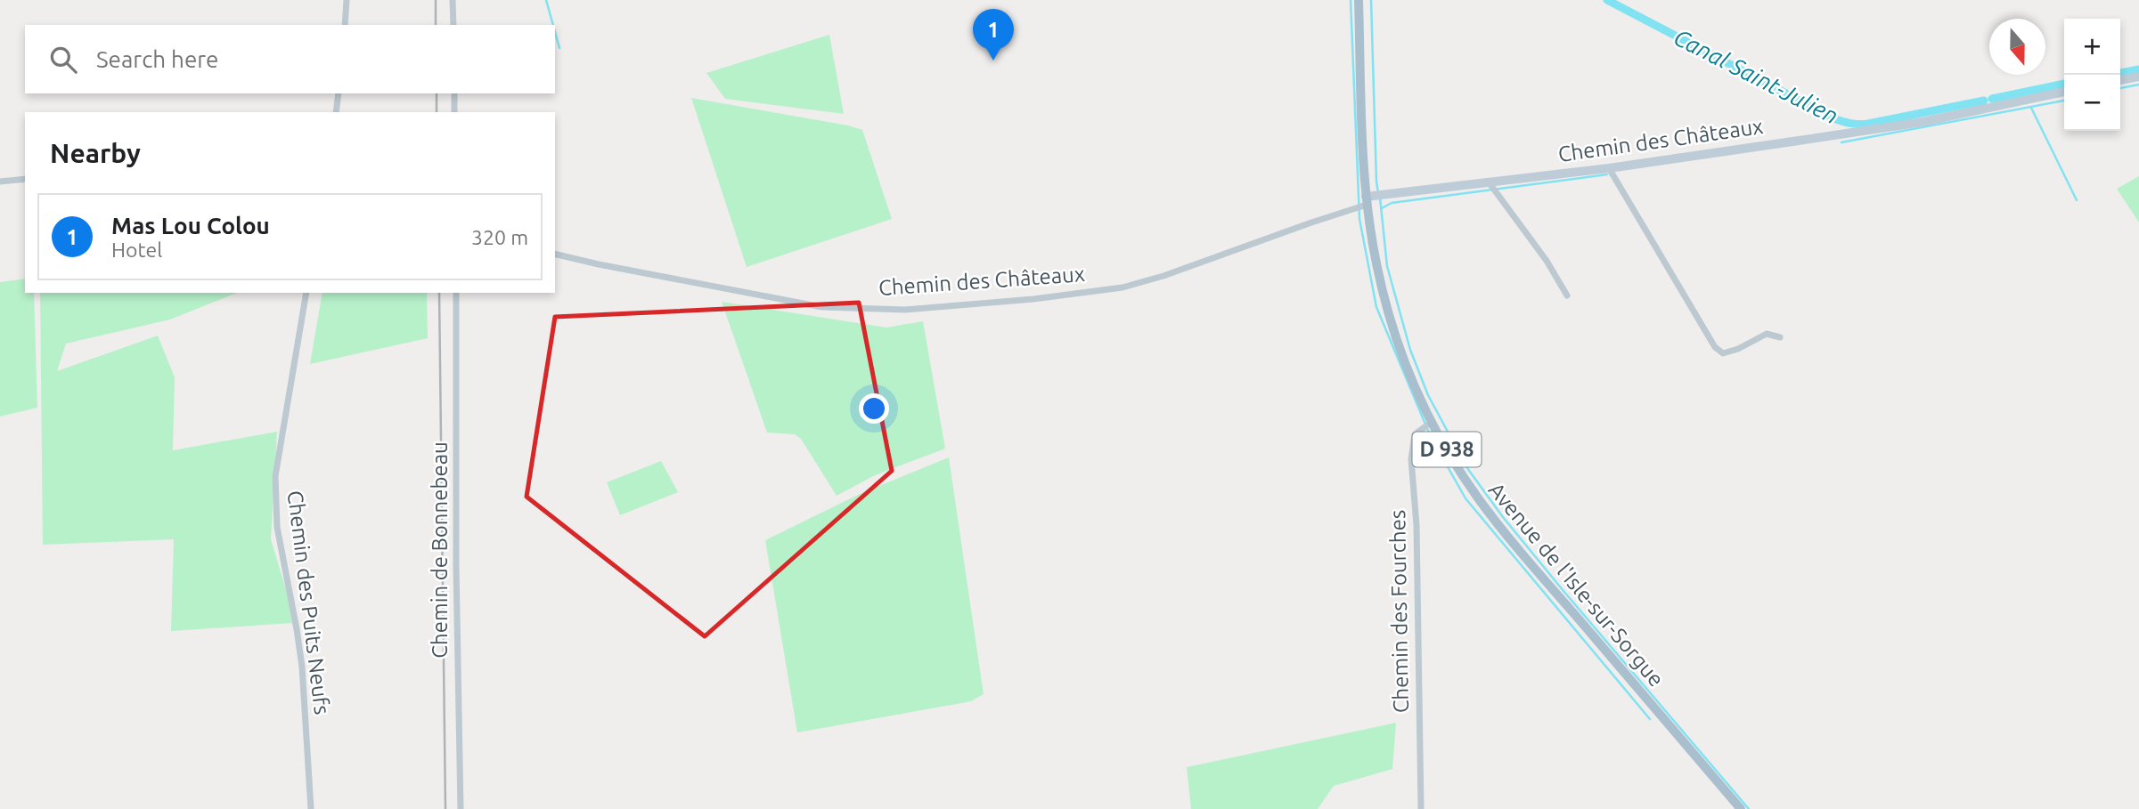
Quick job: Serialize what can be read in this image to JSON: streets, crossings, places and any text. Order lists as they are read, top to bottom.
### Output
{
  "streets": {
    "main road": ["D 938", "Avenue de l'Isle-sur-Sorgue"],
    "street": [
      "Chemin des Châteaux",
      "Chemin de Bonnebeau",
      "Chemin des Puits Neufs",
      "Chemin des Fourches"
    ]
  },
  "crossings": [
    ["Chemin des Châteaux", "Avenue de l'Isle-sur-Sorgue"],
    ["Avenue de l'Isle-sur-Sorgue", "Chemin des Fourches"]
  ],
  "water": ["Canal Saint-Julien"],
  "north": "bottom",
  "page": {
    "pins": "1",
    "map_buttons": ["+", "−"],
    "search": "Search here",
    "heading": "Nearby",
    "list": [
      {
        "mark": "1",
        "name": "Mas Lou Colou",
        "note": "Hotel",
        "value": "320 m"
      }
    ]
  }
}
